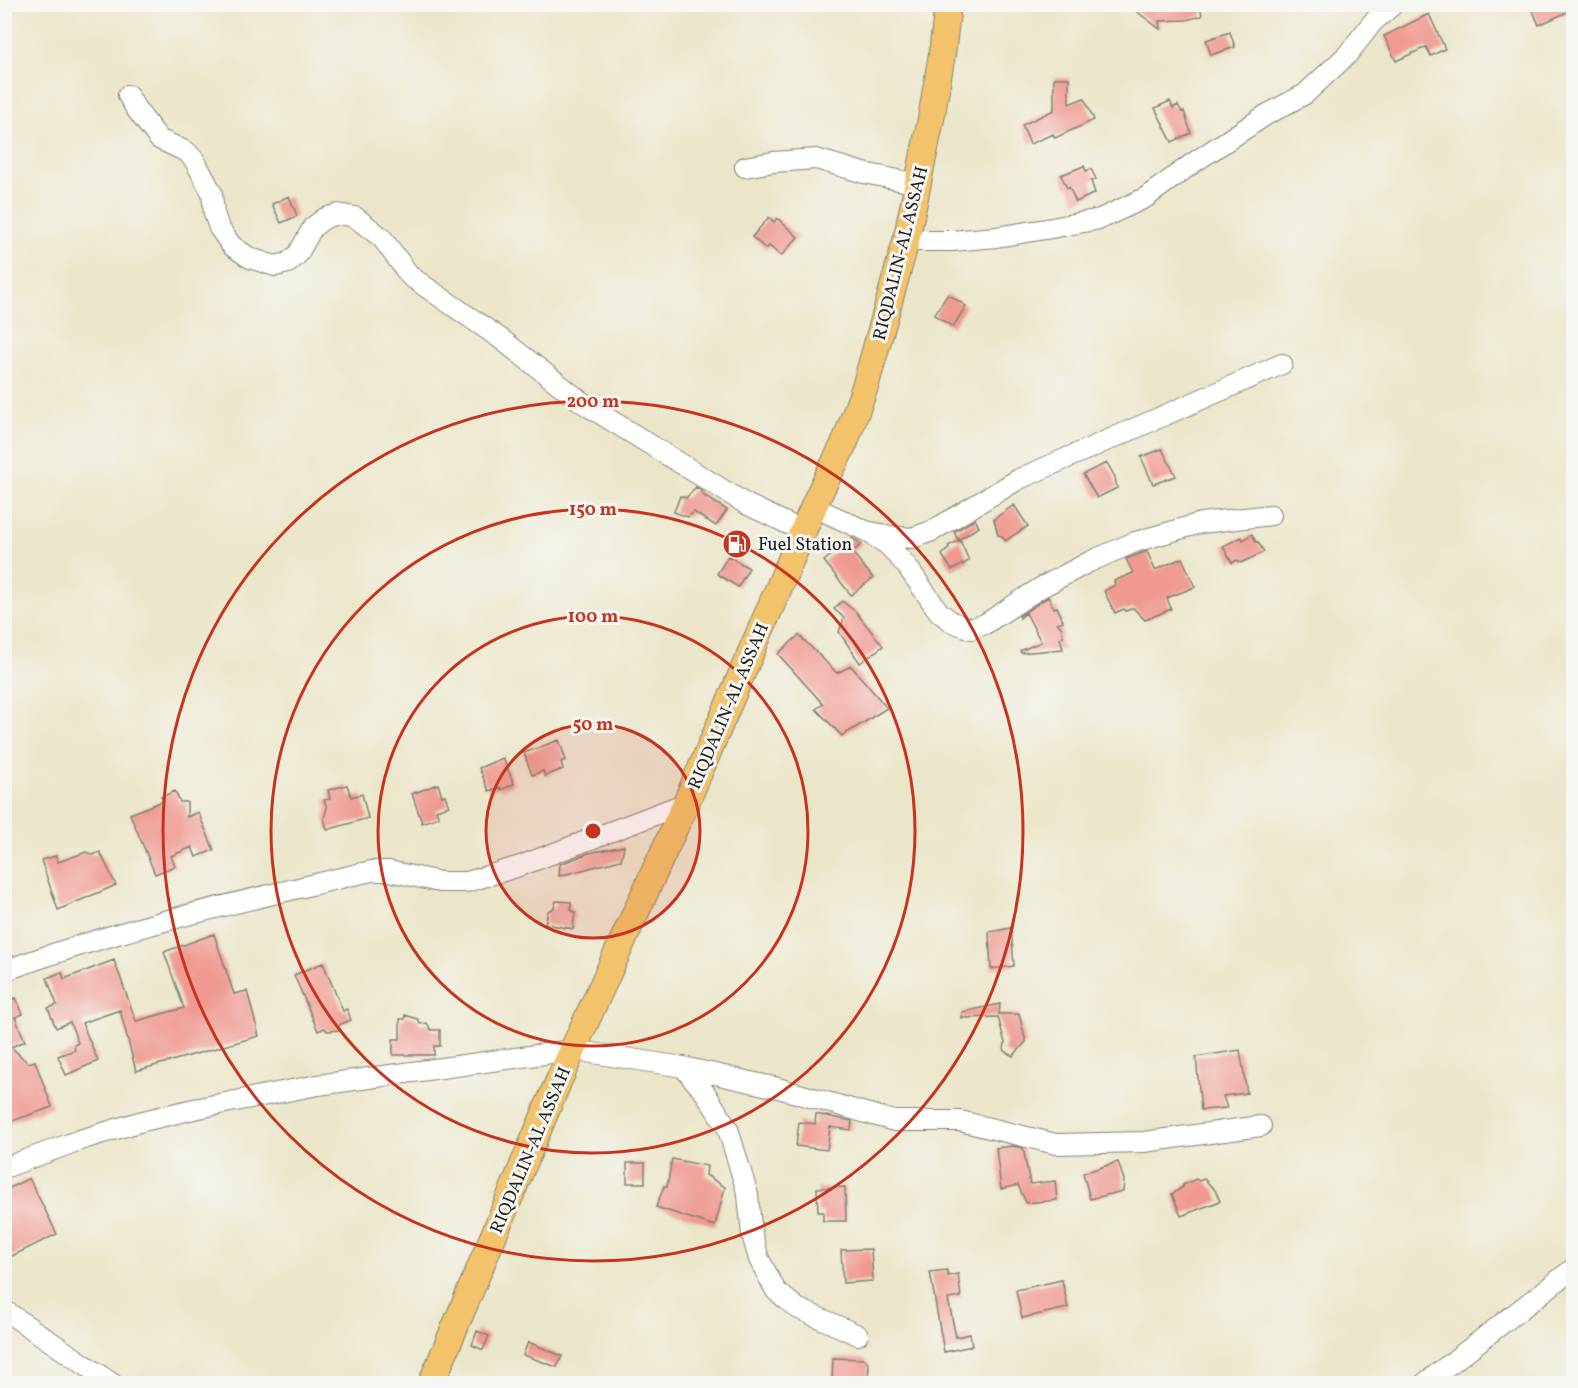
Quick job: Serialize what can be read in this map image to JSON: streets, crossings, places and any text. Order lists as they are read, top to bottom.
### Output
{
  "streets": {
    "main road": ["RIQDALIN-AL ASSAH"]
  },
  "places": {
    "fuel station": ["Fuel Station"]
  },
  "rings": [
    "200 m",
    "150 m",
    "100 m",
    "50 m"
  ]
}
